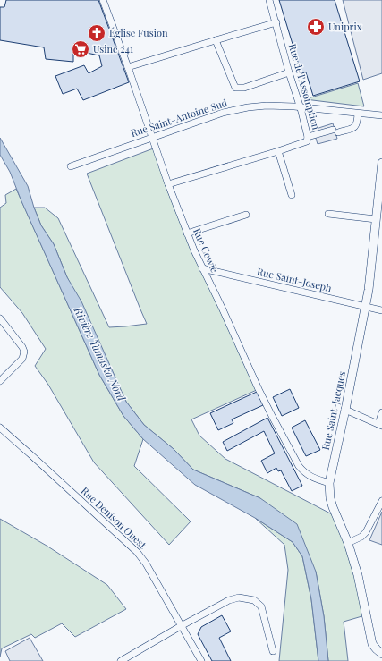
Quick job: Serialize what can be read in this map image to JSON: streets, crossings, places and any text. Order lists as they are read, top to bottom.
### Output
{
  "streets": {
    "main road": ["Rue Saint-Jacques"],
    "street": [
      "Rue de l'Assomption",
      "Rue Saint-Antoine Sud",
      "Rue Cowie",
      "Rue Saint-Joseph",
      "Rue Denison Ouest"
    ]
  },
  "crossings": [
    ["Rue de l'Assomption", "Rue Saint-Antoine Sud"],
    ["Rue de l'Assomption", "Rue Cowie"],
    ["Rue Saint-Antoine Sud", "Rue Cowie"],
    ["Rue Cowie", "Rue Saint-Joseph"],
    ["Rue Cowie", "Rue Saint-Jacques"],
    ["Rue Saint-Joseph", "Rue Saint-Jacques"]
  ],
  "water": ["Rivière Yamaska Nord"],
  "places": {
    "pharmacy": ["Uniprix"],
    "church": ["Église Fusion"],
    "supermarket": ["Usine 241"]
  }
}
